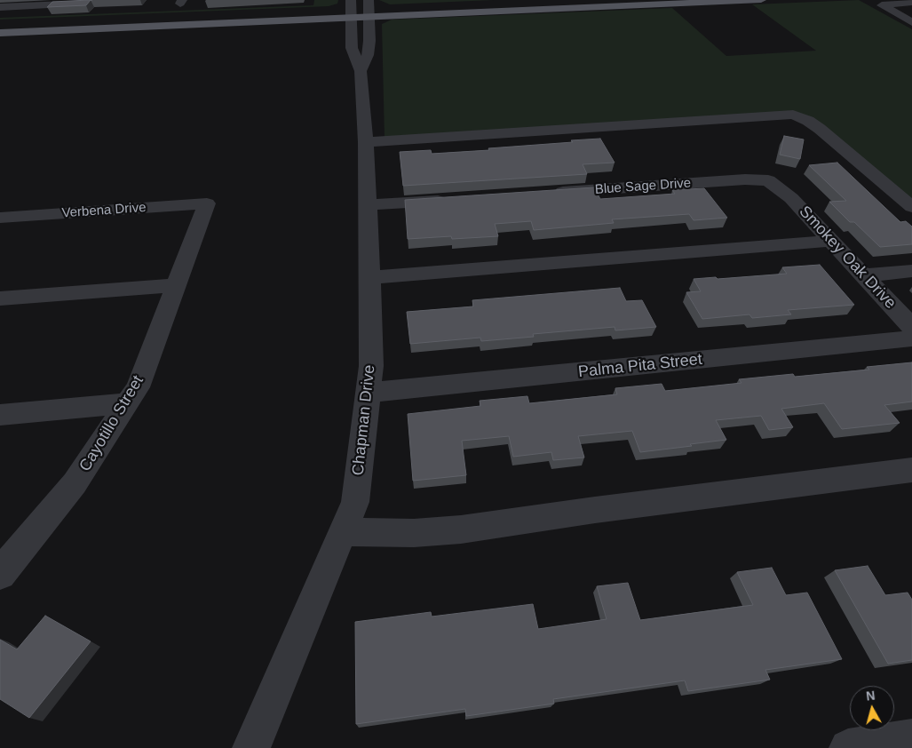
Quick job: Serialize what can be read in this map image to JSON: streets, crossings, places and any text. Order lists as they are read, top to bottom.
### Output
{
  "streets": {
    "street": [
      "Blue Sage Drive",
      "Verbena Drive",
      "Smokey Oak Drive",
      "Palma Pita Street",
      "Chapman Drive",
      "Cayotillo Street"
    ]
  },
  "crossings": [
    ["Blue Sage Drive", "Smokey Oak Drive"],
    ["Verbena Drive", "Cayotillo Street"],
    ["Palma Pita Street", "Chapman Drive"]
  ],
  "north": "top"
}
